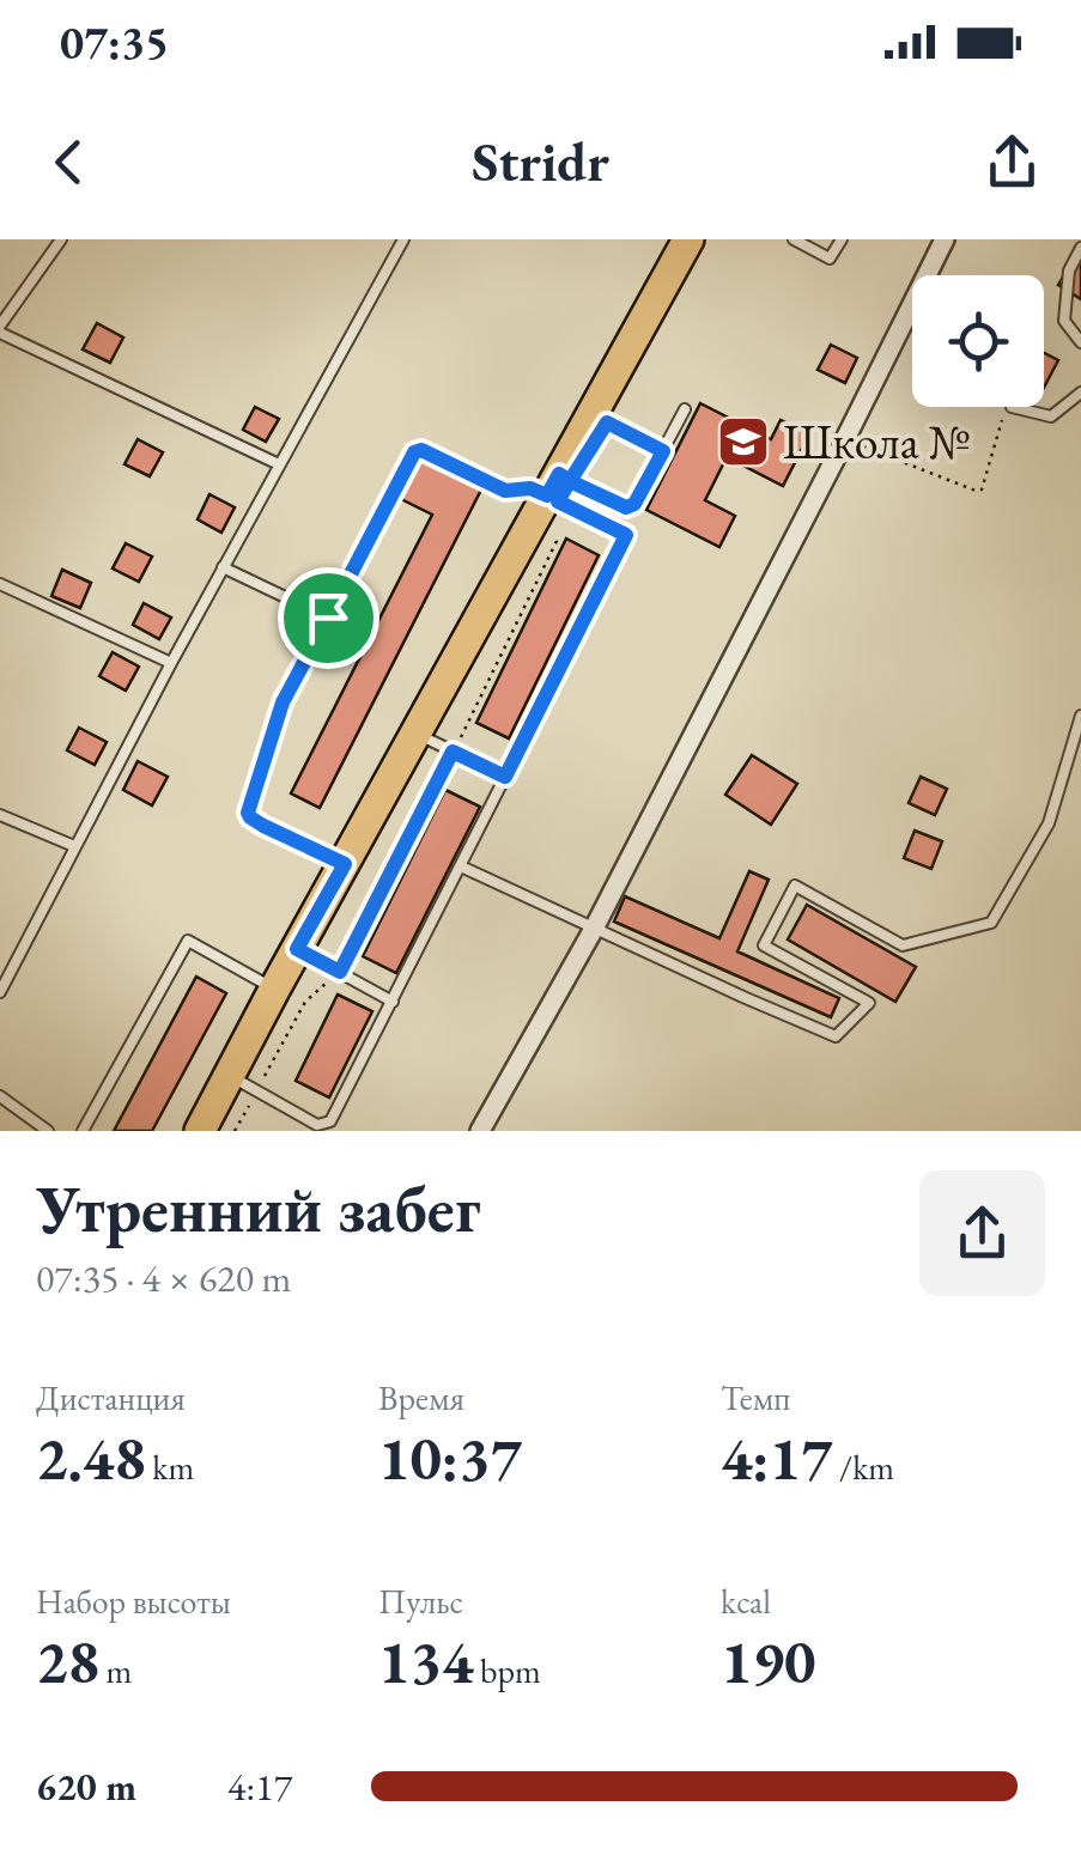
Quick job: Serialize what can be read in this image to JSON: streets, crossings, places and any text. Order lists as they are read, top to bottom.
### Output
{
  "places": {
    "school or university": ["Школа №"]
  },
  "page": {
    "status": "07:35",
    "header": "Stridr",
    "heading": ["Утренний забег", "07:35 · 4 × 620 m"],
    "stats": [
      ["Дистанция", "2.48 km"],
      ["Время", "10:37"],
      ["Темп", "4:17 /km"],
      ["Набор высоты", "28 m"],
      ["Пульс", "134 bpm"],
      ["kcal", "190"]
    ],
    "list": [
      {
        "name": "620 m",
        "note": "4:17"
      }
    ]
  }
}
